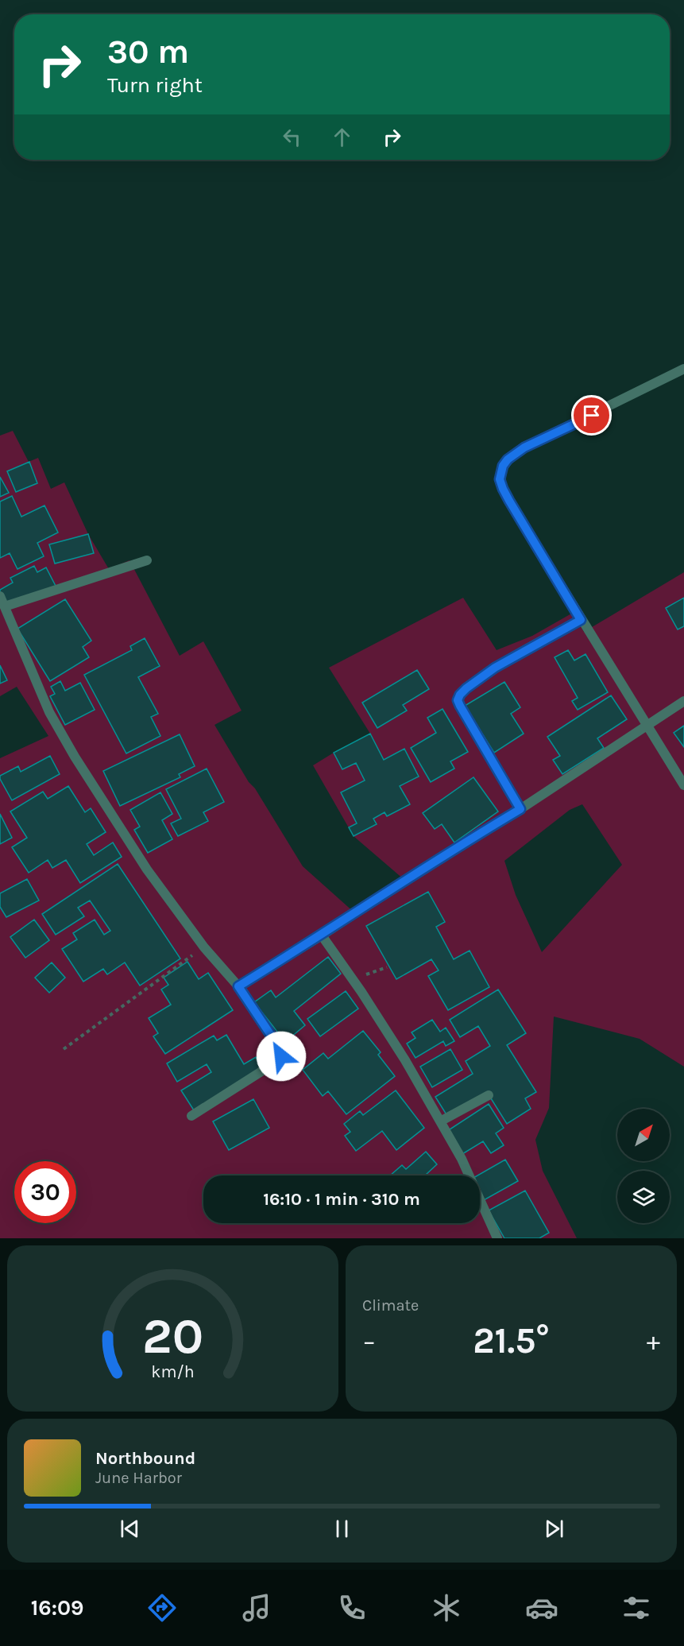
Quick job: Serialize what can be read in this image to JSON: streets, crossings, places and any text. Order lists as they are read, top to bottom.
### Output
{
  "north": "top right",
  "page": {
    "turn": ["30 m", "Turn right"],
    "limit": "30",
    "trip": "16:10 · 1 min · 310 m",
    "tile": "Climate",
    "heat": ["−", "21.5°", "+"],
    "song": ["Northbound", "June Harbor"],
    "tabs": "16:09",
    "gauge": ["20", "km/h"]
  }
}
